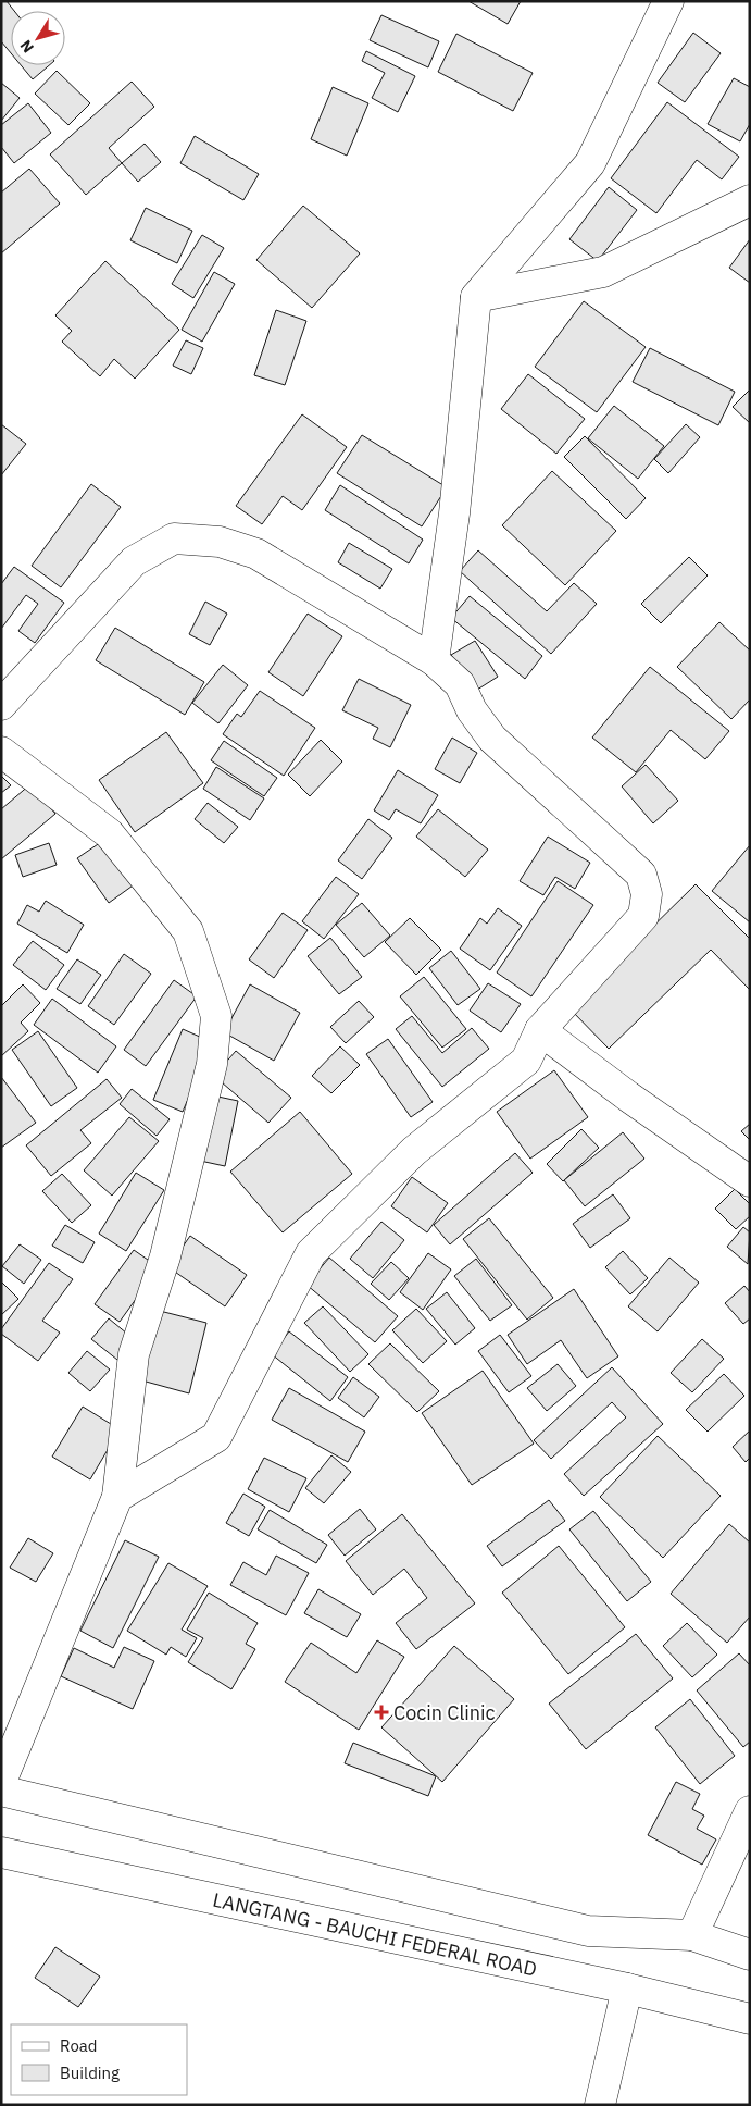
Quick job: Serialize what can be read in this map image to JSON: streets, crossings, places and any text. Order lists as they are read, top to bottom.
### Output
{
  "streets": {
    "street": ["LANGTANG - BAUCHI FEDERAL ROAD"]
  },
  "places": {
    "health": ["Cocin Clinic"]
  },
  "legend": ["Road", "Building"],
  "north": "bottom left"
}
